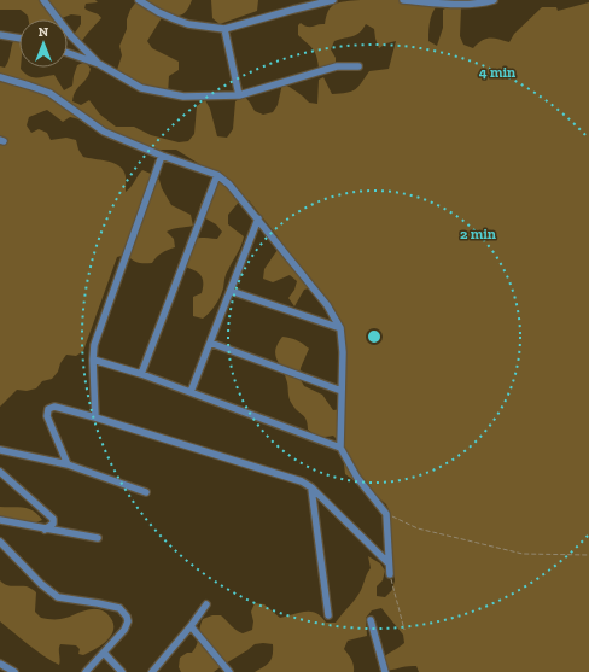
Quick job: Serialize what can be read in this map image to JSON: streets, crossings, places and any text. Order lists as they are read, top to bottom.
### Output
{
  "north": "top",
  "rings": ["4 min", "2 min"]
}
